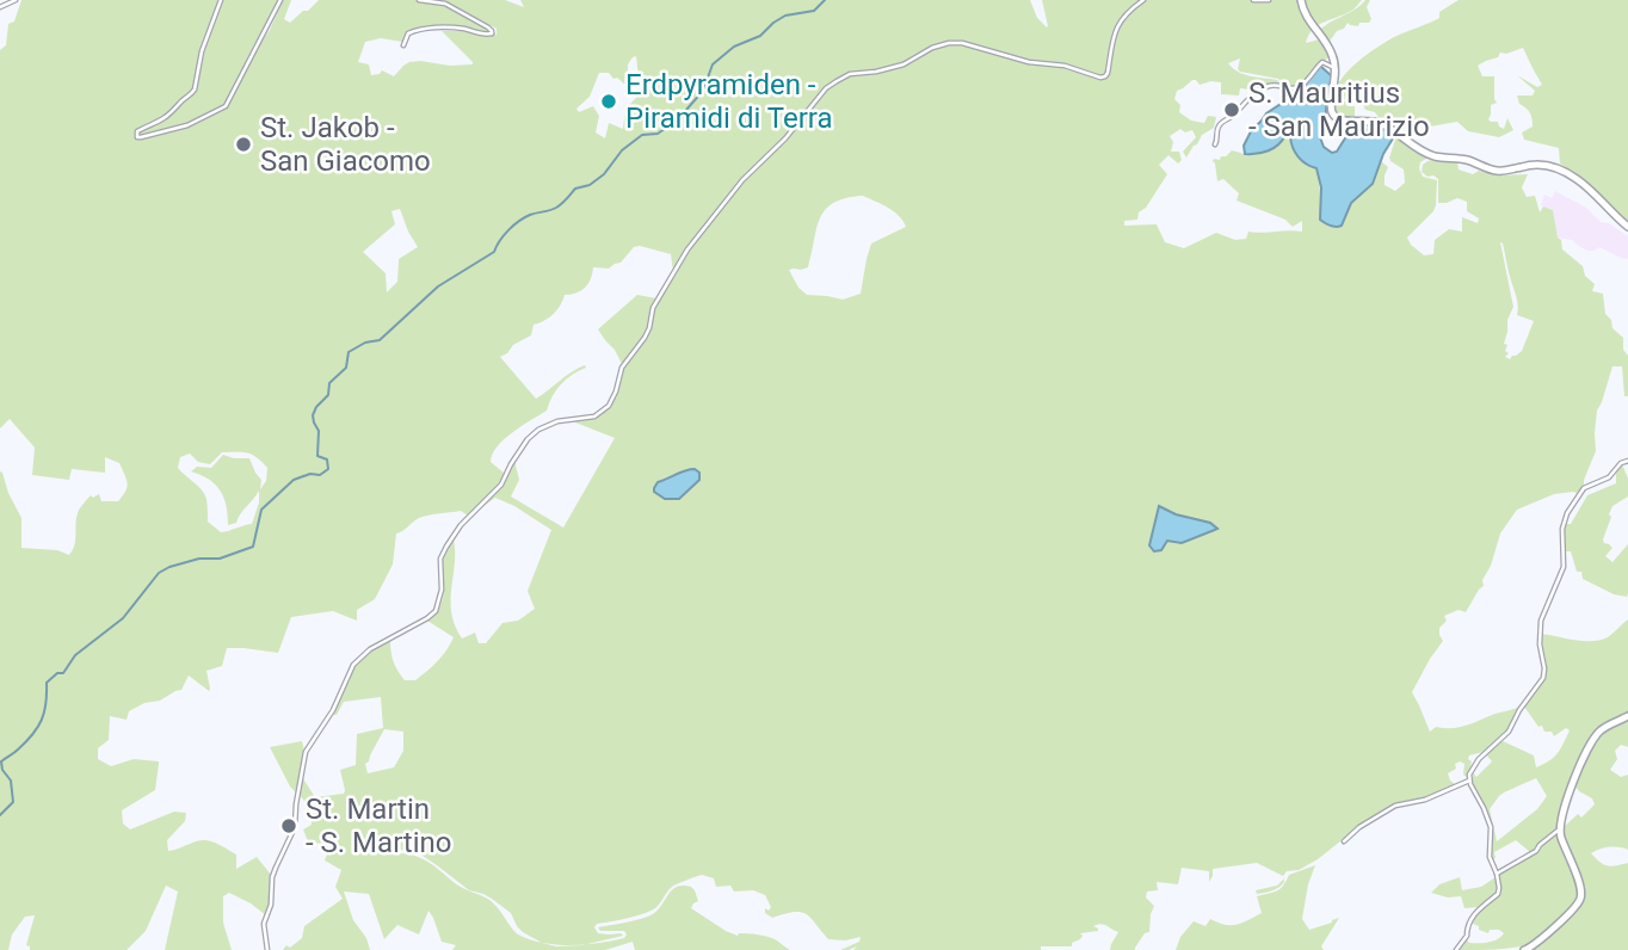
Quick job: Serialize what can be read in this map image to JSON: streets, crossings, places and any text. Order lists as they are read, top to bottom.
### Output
{
  "places": [
    "Erdpyramiden - Piramidi di Terra",
    "S. Mauritius - San Maurizio",
    "St. Jakob - San Giacomo",
    "St. Martin - S. Martino"
  ]
}
